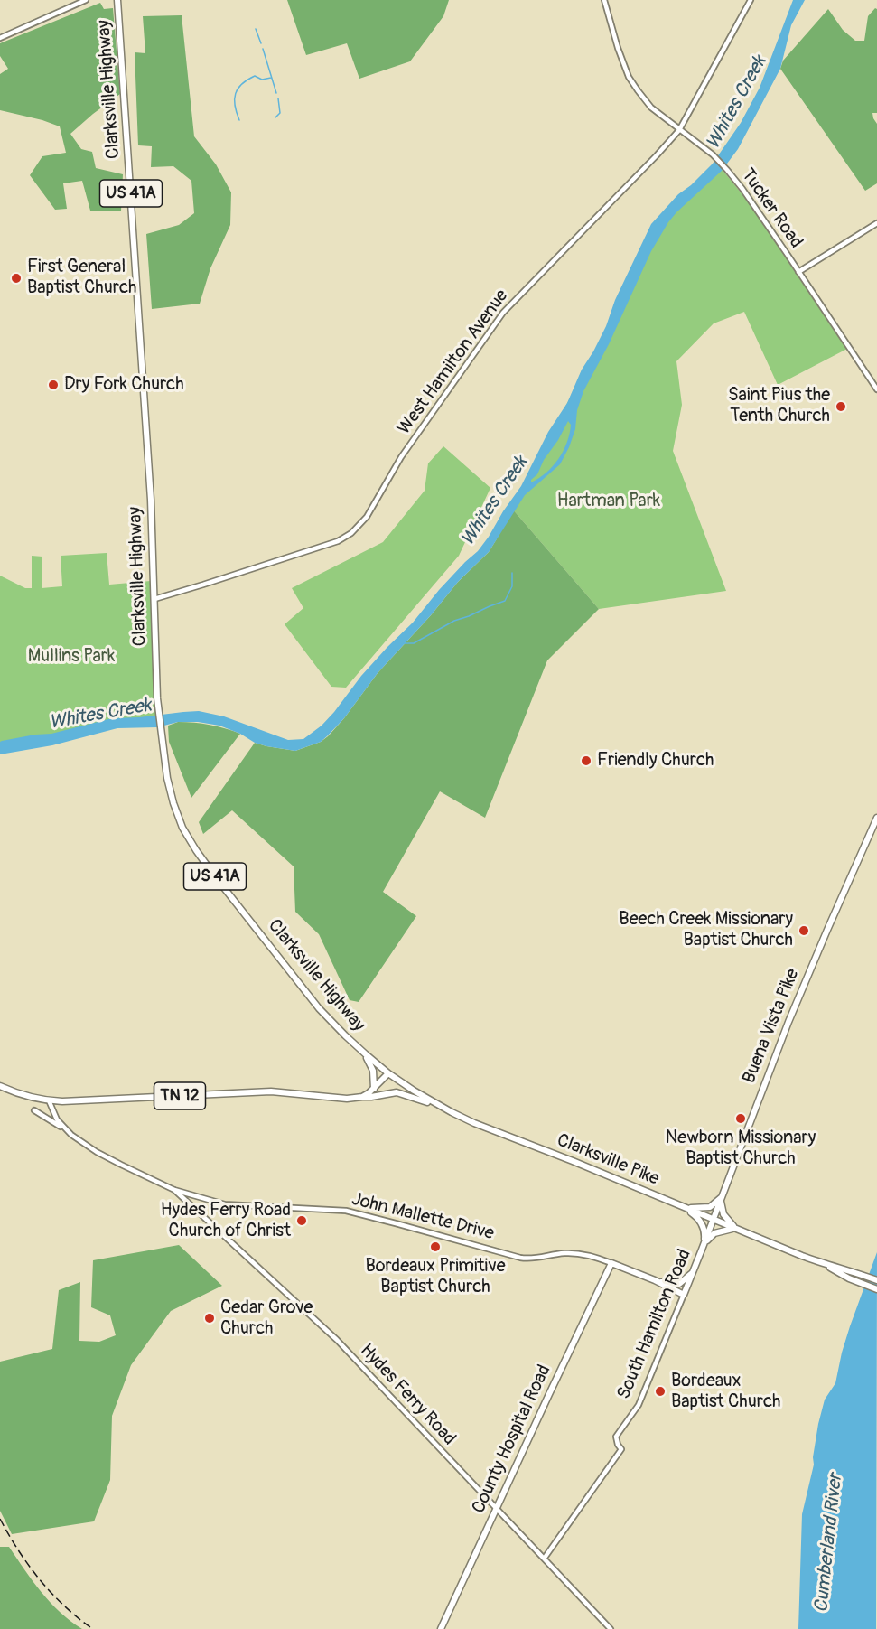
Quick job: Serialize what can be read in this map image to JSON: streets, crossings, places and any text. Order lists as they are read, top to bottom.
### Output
{
  "streets": {
    "main road": [
      "Clarksville Highway",
      "US 41A",
      "Buena Vista Pike",
      "TN 12",
      "Clarksville Pike",
      "John Mallette Drive",
      "South Hamilton Road",
      "County Hospital Road"
    ],
    "street": ["Tucker Road", "West Hamilton Avenue", "Hydes Ferry Road"]
  },
  "crossings": [
    ["Clarksville Highway", "West Hamilton Avenue"],
    ["Clarksville Highway", "Clarksville Pike"],
    ["Tucker Road", "West Hamilton Avenue"],
    ["Buena Vista Pike", "Clarksville Pike"],
    ["Buena Vista Pike", "South Hamilton Road"],
    ["Clarksville Pike", "South Hamilton Road"],
    ["John Mallette Drive", "South Hamilton Road"],
    ["John Mallette Drive", "Hydes Ferry Road"],
    ["John Mallette Drive", "County Hospital Road"],
    ["South Hamilton Road", "Hydes Ferry Road"],
    ["Hydes Ferry Road", "County Hospital Road"]
  ],
  "water": ["Whites Creek", "Cumberland River"],
  "parks": ["Hartman Park", "Mullins Park"],
  "places": [
    "First General Baptist Church",
    "Dry Fork Church",
    "Saint Pius the Tenth Church",
    "Friendly Church",
    "Beech Creek Missionary Baptist Church",
    "Newborn Missionary Baptist Church",
    "Hydes Ferry Road Church of Christ",
    "Bordeaux Primitive Baptist Church",
    "Cedar Grove Church",
    "Bordeaux Baptist Church"
  ]
}
